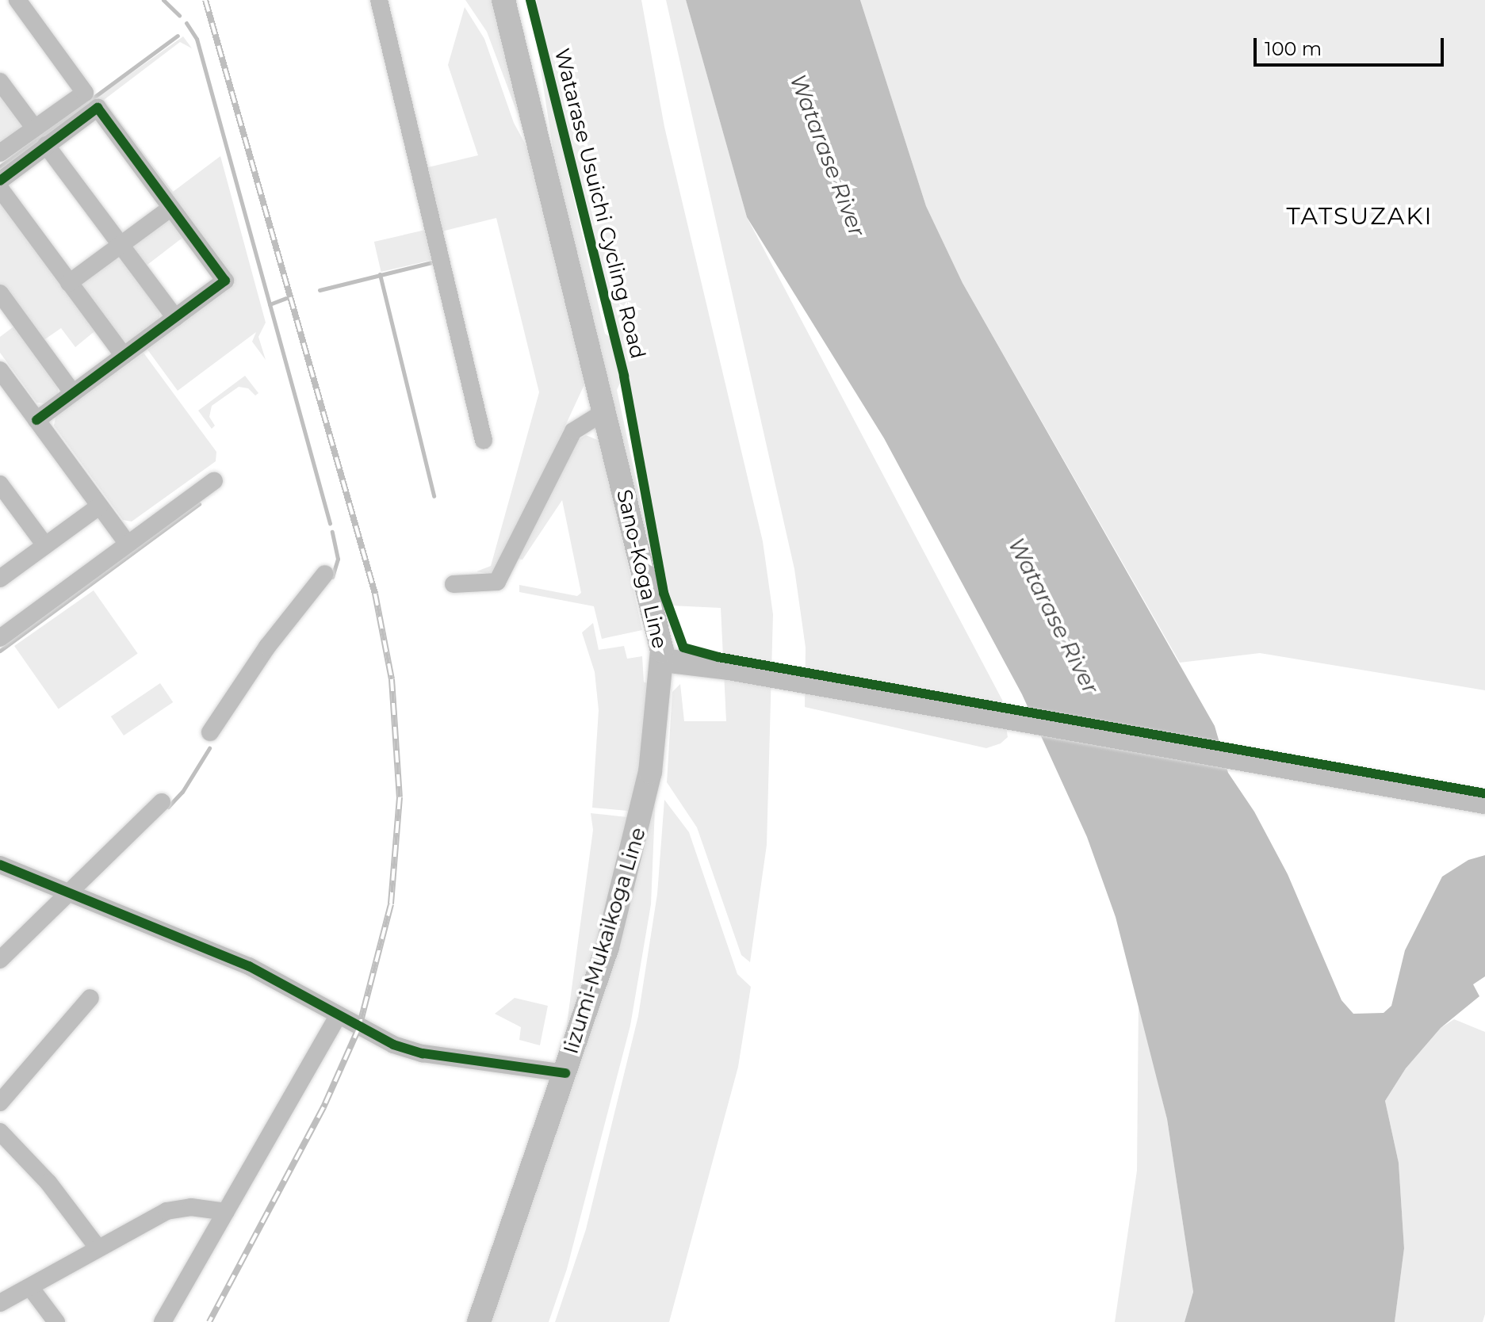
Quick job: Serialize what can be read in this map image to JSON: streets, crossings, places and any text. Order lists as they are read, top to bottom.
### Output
{
  "streets": {
    "main road": ["Sano-Koga Line", "Iizumi-Mukaikoga Line"],
    "cycle path": ["Watarase Usuichi Cycling Road"]
  },
  "crossings": [
    ["Sano-Koga Line", "Iizumi-Mukaikoga Line"]
  ],
  "districts": ["TATSUZAKI"],
  "water": ["Watarase River"],
  "scale_bar": "100 m"
}
